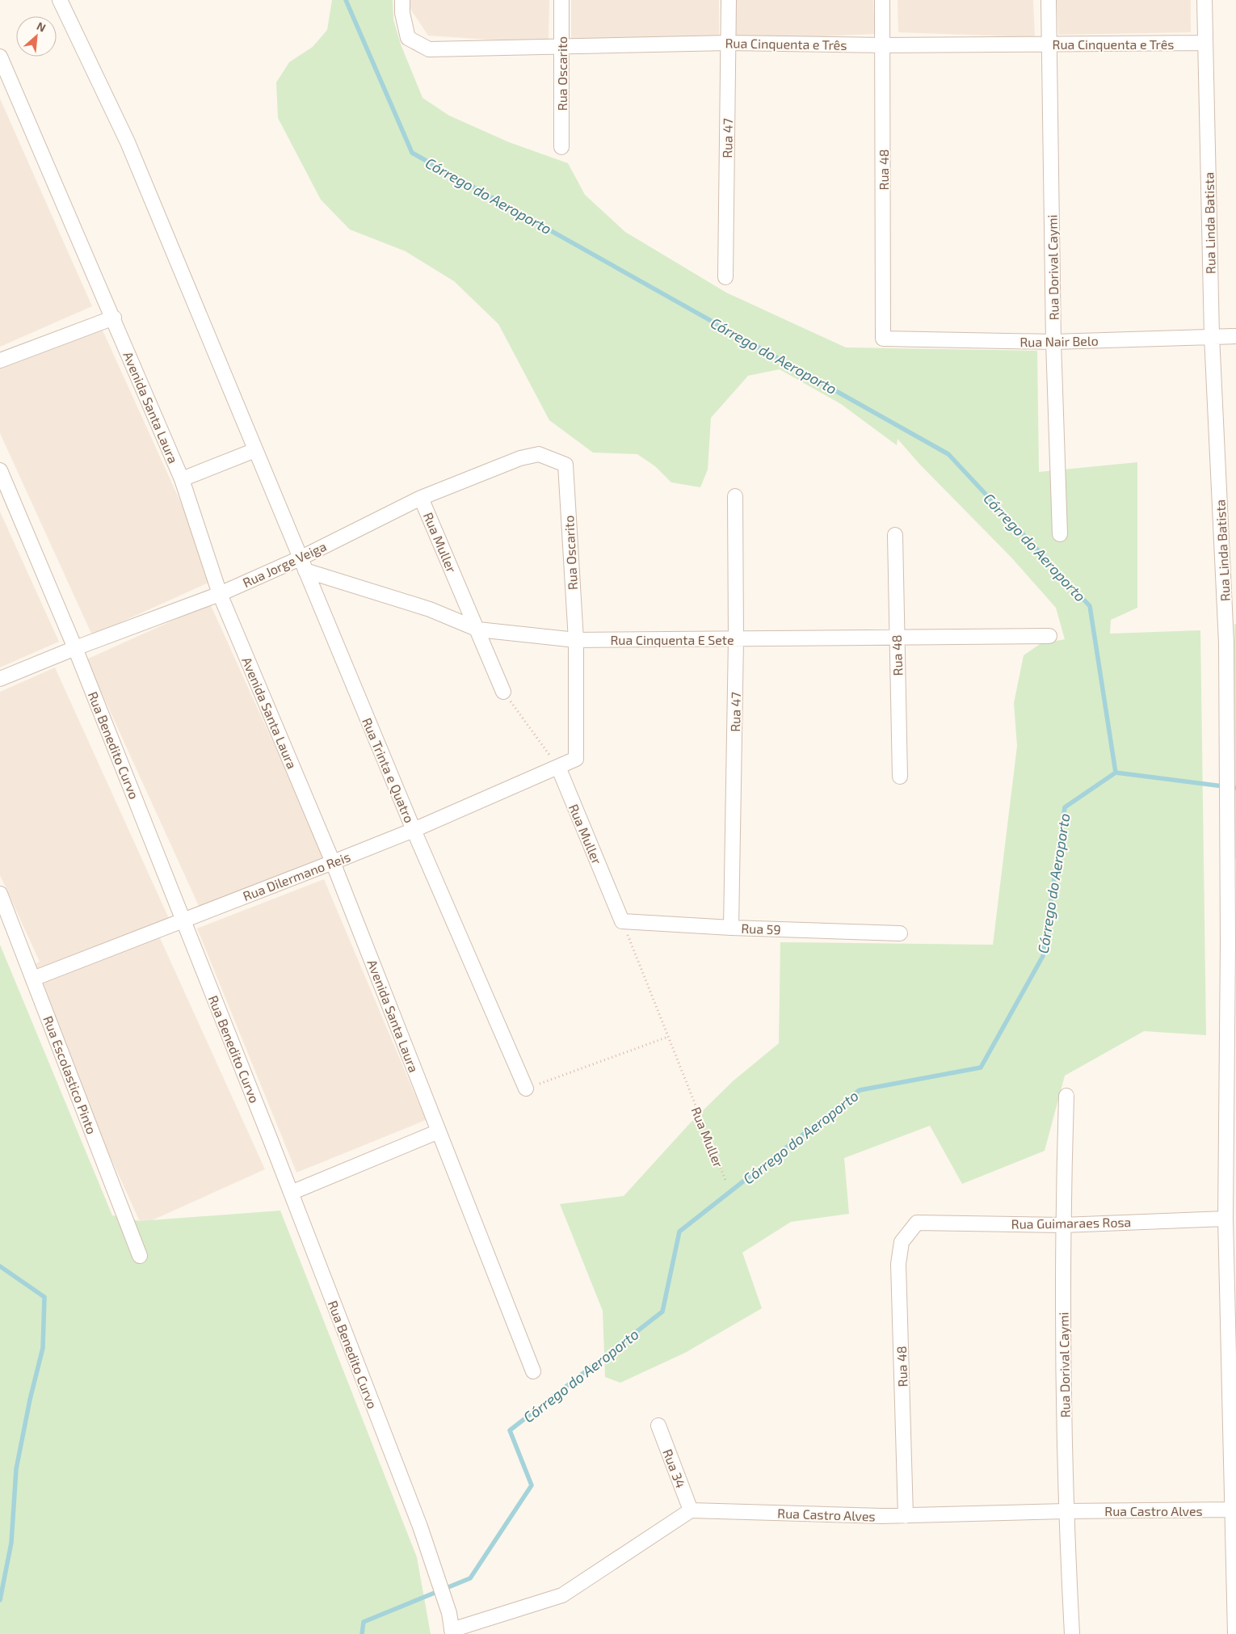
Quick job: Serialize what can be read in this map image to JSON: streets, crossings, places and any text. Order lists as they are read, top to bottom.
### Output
{
  "streets": {
    "street": [
      "Rua Cinquenta e Três",
      "Rua Oscarito",
      "Rua 47",
      "Rua 48",
      "Rua Linda Batista",
      "Rua Dorival Caymi",
      "Rua Nair Belo",
      "Avenida Santa Laura",
      "Rua Muller",
      "Rua Jorge Veiga",
      "Rua Cinquenta E Sete",
      "Rua Benedito Curvo",
      "Rua Trinta e Quatro",
      "Rua Dilermano Reis",
      "Rua 59",
      "Rua Escolastico Pinto",
      "Rua Guimaraes Rosa",
      "Rua 34",
      "Rua Castro Alves"
    ]
  },
  "crossings": [
    ["Rua Cinquenta e Três", "Rua Oscarito"],
    ["Rua Cinquenta e Três", "Rua 47"],
    ["Rua Cinquenta e Três", "Rua 48"],
    ["Rua Cinquenta e Três", "Rua Linda Batista"],
    ["Rua Cinquenta e Três", "Rua Dorival Caymi"],
    ["Rua Oscarito", "Rua Muller"],
    ["Rua Oscarito", "Rua Jorge Veiga"],
    ["Rua Oscarito", "Rua Cinquenta E Sete"],
    ["Rua Oscarito", "Rua Dilermano Reis"],
    ["Rua 47", "Rua Cinquenta E Sete"],
    ["Rua 47", "Rua 59"],
    ["Rua 48", "Rua Nair Belo"],
    ["Rua 48", "Rua Cinquenta E Sete"],
    ["Rua 48", "Rua Guimaraes Rosa"],
    ["Rua 48", "Rua Castro Alves"],
    ["Rua Linda Batista", "Rua Nair Belo"],
    ["Rua Linda Batista", "Rua Guimaraes Rosa"],
    ["Rua Linda Batista", "Rua Castro Alves"],
    ["Rua Dorival Caymi", "Rua Nair Belo"],
    ["Rua Dorival Caymi", "Rua Guimaraes Rosa"],
    ["Rua Dorival Caymi", "Rua Castro Alves"],
    ["Avenida Santa Laura", "Rua Jorge Veiga"],
    ["Avenida Santa Laura", "Rua Dilermano Reis"],
    ["Rua Muller", "Rua Jorge Veiga"],
    ["Rua Muller", "Rua Cinquenta E Sete"],
    ["Rua Muller", "Rua Dilermano Reis"],
    ["Rua Muller", "Rua 59"],
    ["Rua Jorge Veiga", "Rua Cinquenta E Sete"],
    ["Rua Jorge Veiga", "Rua Benedito Curvo"],
    ["Rua Jorge Veiga", "Rua Trinta e Quatro"],
    ["Rua Cinquenta E Sete", "Rua Trinta e Quatro"],
    ["Rua Benedito Curvo", "Rua Dilermano Reis"],
    ["Rua Trinta e Quatro", "Rua Dilermano Reis"],
    ["Rua Dilermano Reis", "Rua Escolastico Pinto"],
    ["Rua 34", "Rua Castro Alves"]
  ],
  "water": ["Córrego do Aeroporto"],
  "north": "top right"
}
